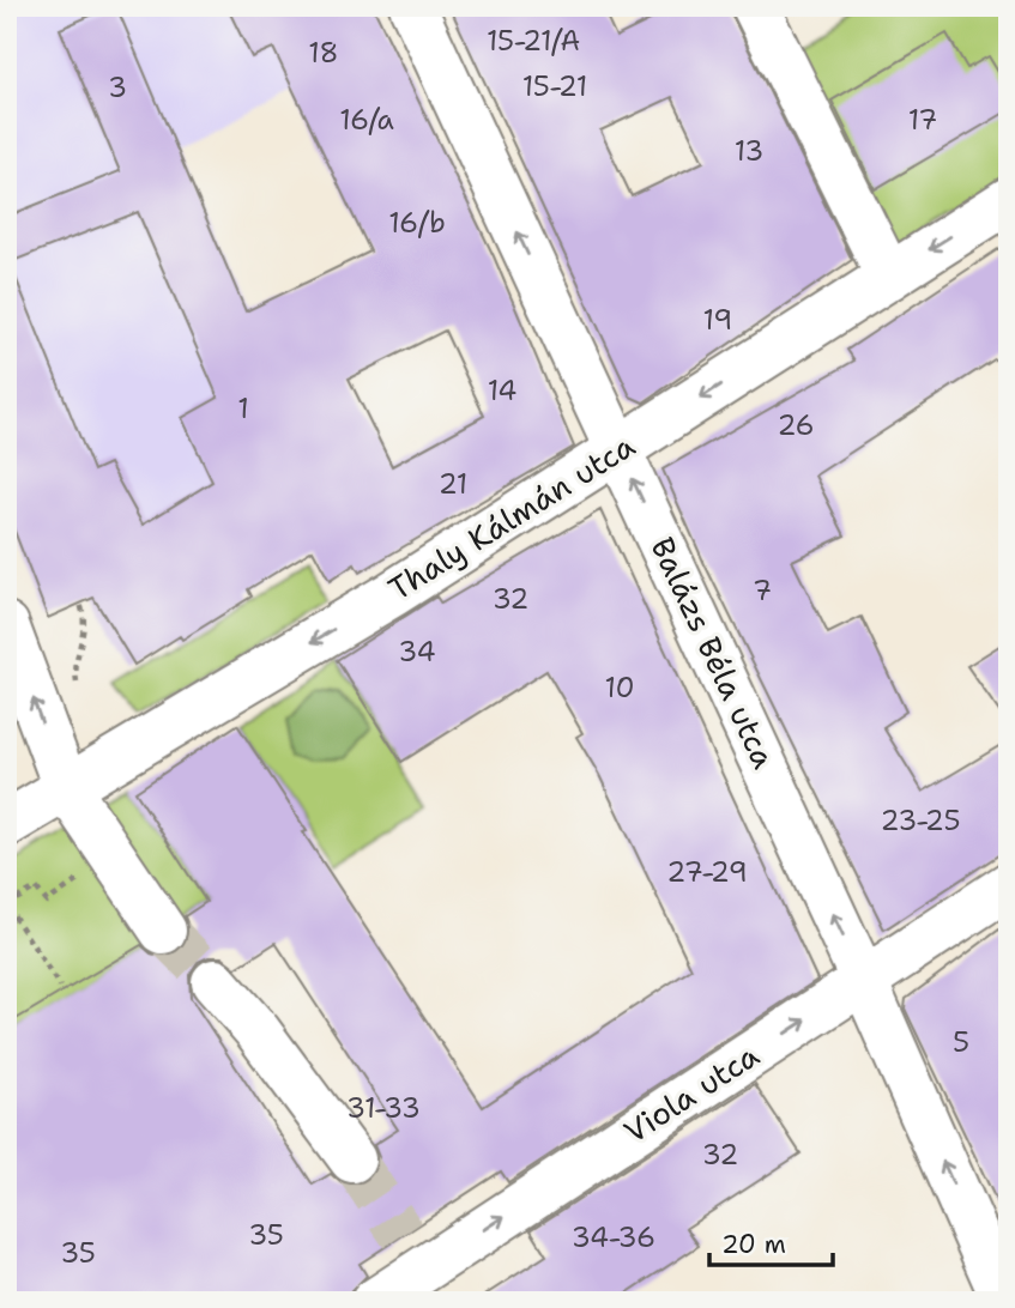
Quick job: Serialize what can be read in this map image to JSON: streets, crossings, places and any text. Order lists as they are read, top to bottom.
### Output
{
  "streets": {
    "street": ["Thaly Kálmán utca", "Balázs Béla utca", "Viola utca"]
  },
  "crossings": [
    ["Thaly Kálmán utca", "Balázs Béla utca"],
    ["Balázs Béla utca", "Viola utca"]
  ],
  "one_way": ["Thaly Kálmán utca", "Balázs Béla utca", "Viola utca"],
  "house_numbers": [
    "15-21/A",
    "18",
    "15-21",
    "3",
    "16/a",
    "17",
    "13",
    "16/b",
    "19",
    "14",
    "1",
    "26",
    "21",
    "7",
    "32",
    "34",
    "10",
    "23-25",
    "27-29",
    "5",
    "31-33",
    "32",
    "35",
    "34-36",
    "35"
  ],
  "scale_bar": "20 m"
}
